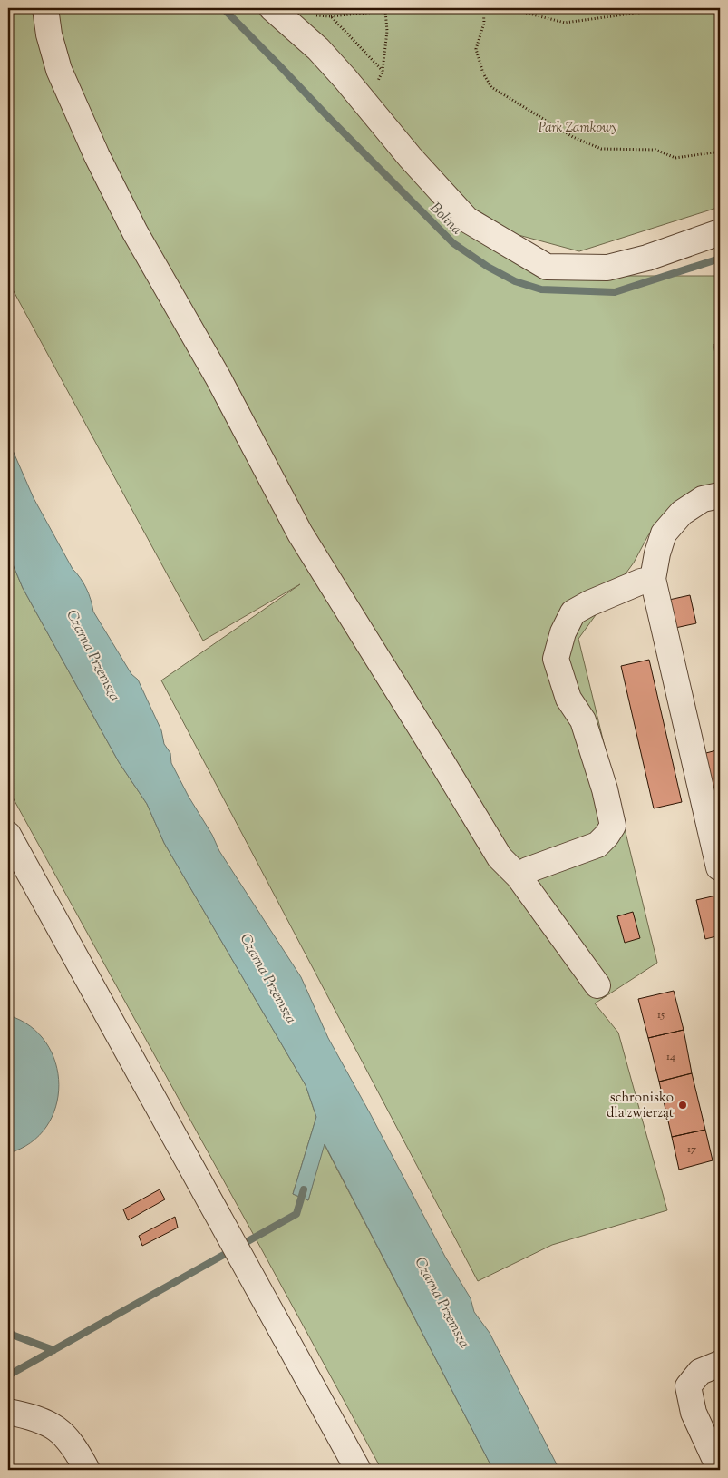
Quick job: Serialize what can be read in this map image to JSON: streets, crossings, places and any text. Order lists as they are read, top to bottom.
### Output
{
  "water": ["Bolina", "Czarna Przemsza"],
  "parks": ["Park Zamkowy"],
  "places": ["schronisko dla zwierząt"],
  "house_numbers": ["15", "14", "17"]
}
